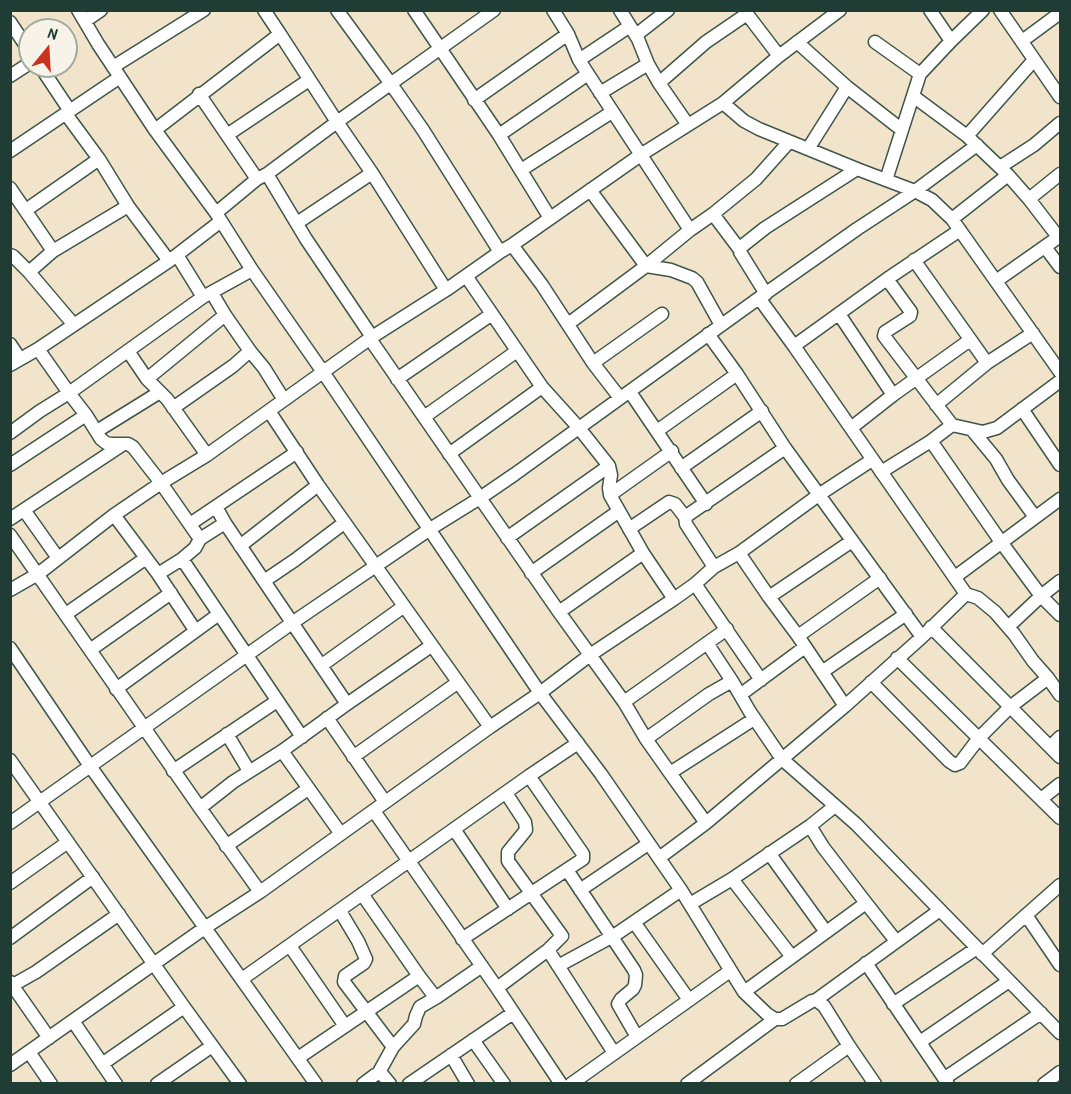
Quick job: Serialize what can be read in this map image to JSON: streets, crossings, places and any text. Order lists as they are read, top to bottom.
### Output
{
  "north": "top"
}
